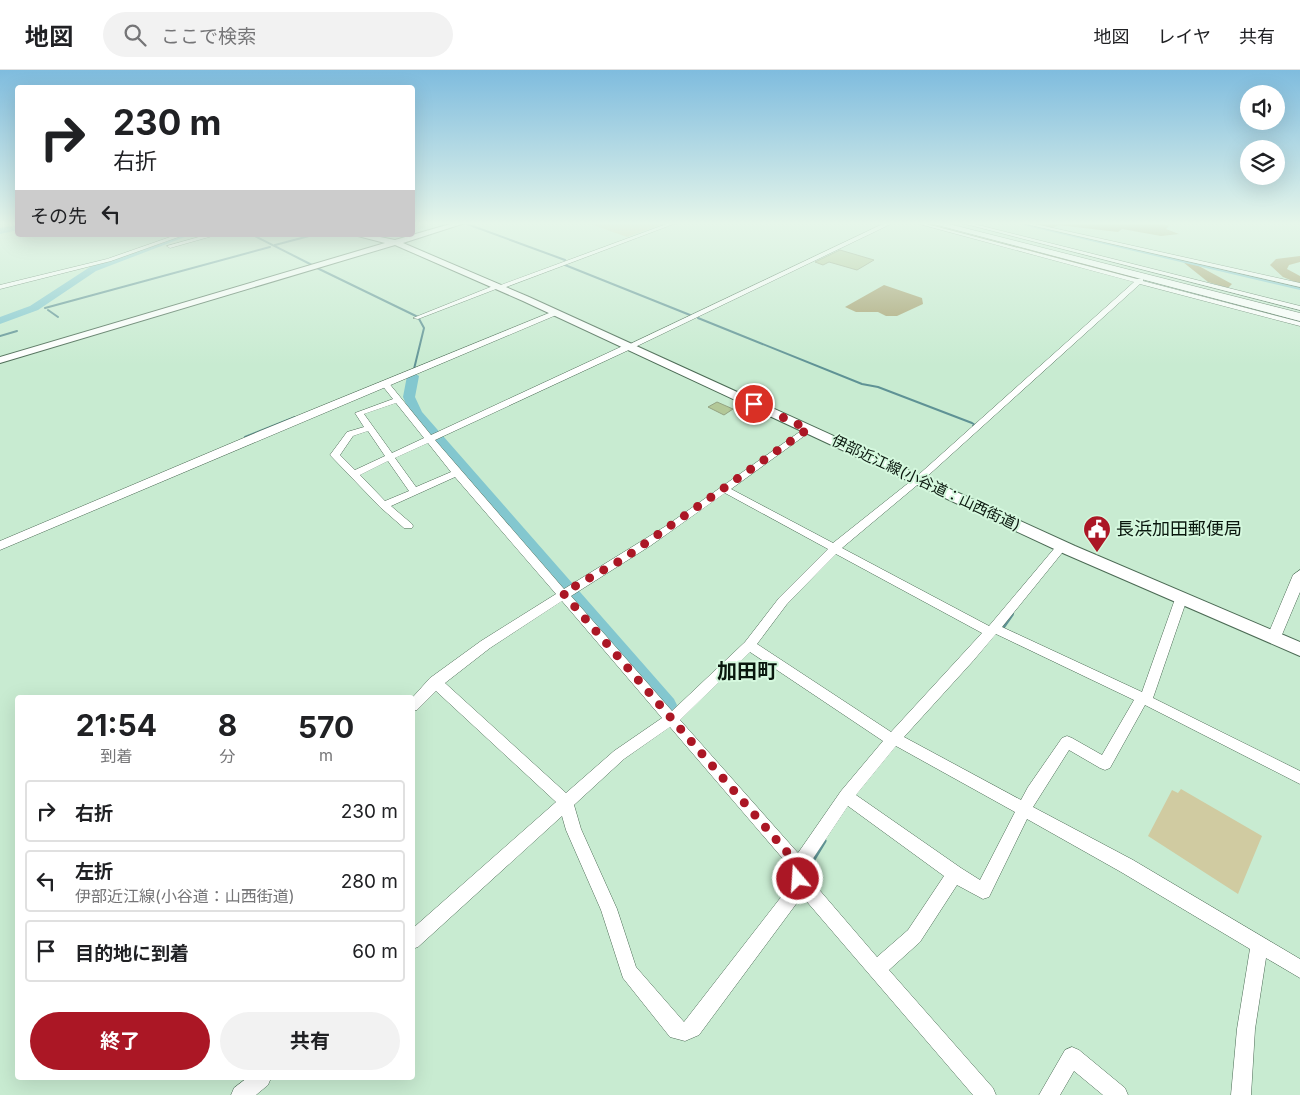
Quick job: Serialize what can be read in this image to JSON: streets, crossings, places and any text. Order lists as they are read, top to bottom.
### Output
{
  "streets": {
    "main road": ["伊部近江線(小谷道：山西街道)"]
  },
  "districts": ["加田町"],
  "places": {
    "public building": ["長浜加田郵便局"]
  },
  "page": {
    "header": "地図",
    "search": "ここで検索",
    "nav": ["地図", "レイヤ", "共有"],
    "turn": ["230 m", "右折"],
    "then": "その先",
    "eta": [
      "21:54",
      "到着",
      "8",
      "分",
      "570",
      "m"
    ],
    "list": [
      {
        "name": "右折",
        "value": "230 m"
      },
      {
        "name": "左折",
        "note": "伊部近江線(小谷道：山西街道)",
        "value": "280 m"
      },
      {
        "name": "目的地に到着",
        "value": "60 m"
      }
    ],
    "buttons": ["終了", "共有"]
  }
}
